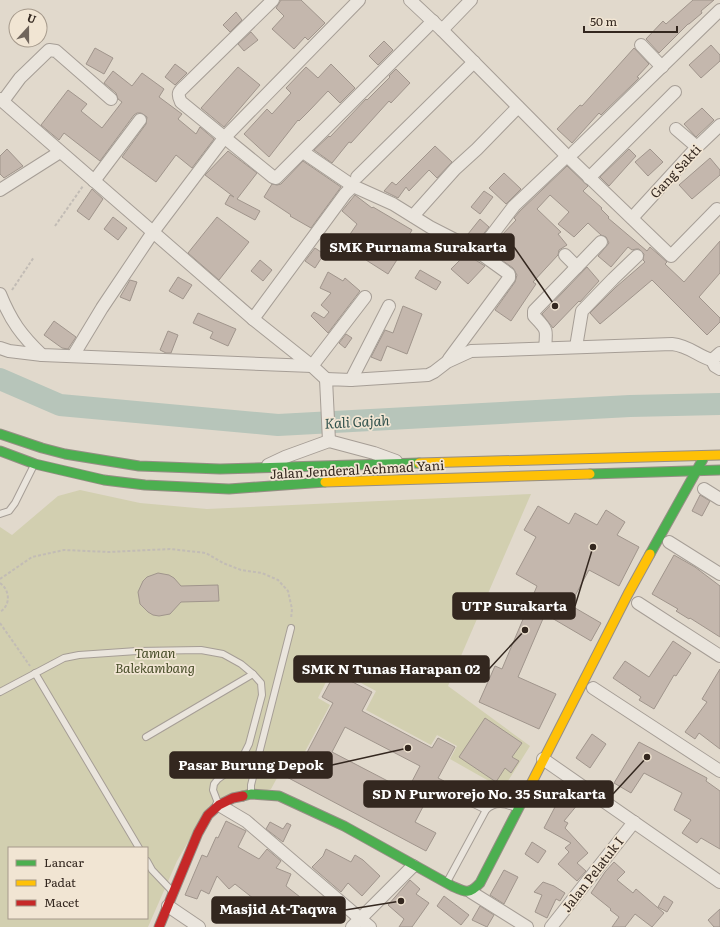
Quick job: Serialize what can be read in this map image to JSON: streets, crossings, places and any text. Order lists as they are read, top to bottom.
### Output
{
  "streets": {
    "main road": ["Jalan Jenderal Achmad Yani"],
    "street": ["Gang Sakti", "Jalan Pelatuk I"]
  },
  "water": ["Kali Gajah"],
  "parks": ["Taman Balekambang"],
  "places": [
    "SMK Purnama Surakarta",
    "UTP Surakarta",
    "SMK N Tunas Harapan 02",
    "Pasar Burung Depok",
    "SD N Purworejo No. 35 Surakarta",
    "Masjid At-Taqwa"
  ],
  "legend": ["Lancar", "Padat", "Macet"],
  "scale_bar": "50 m",
  "north": "top"
}
